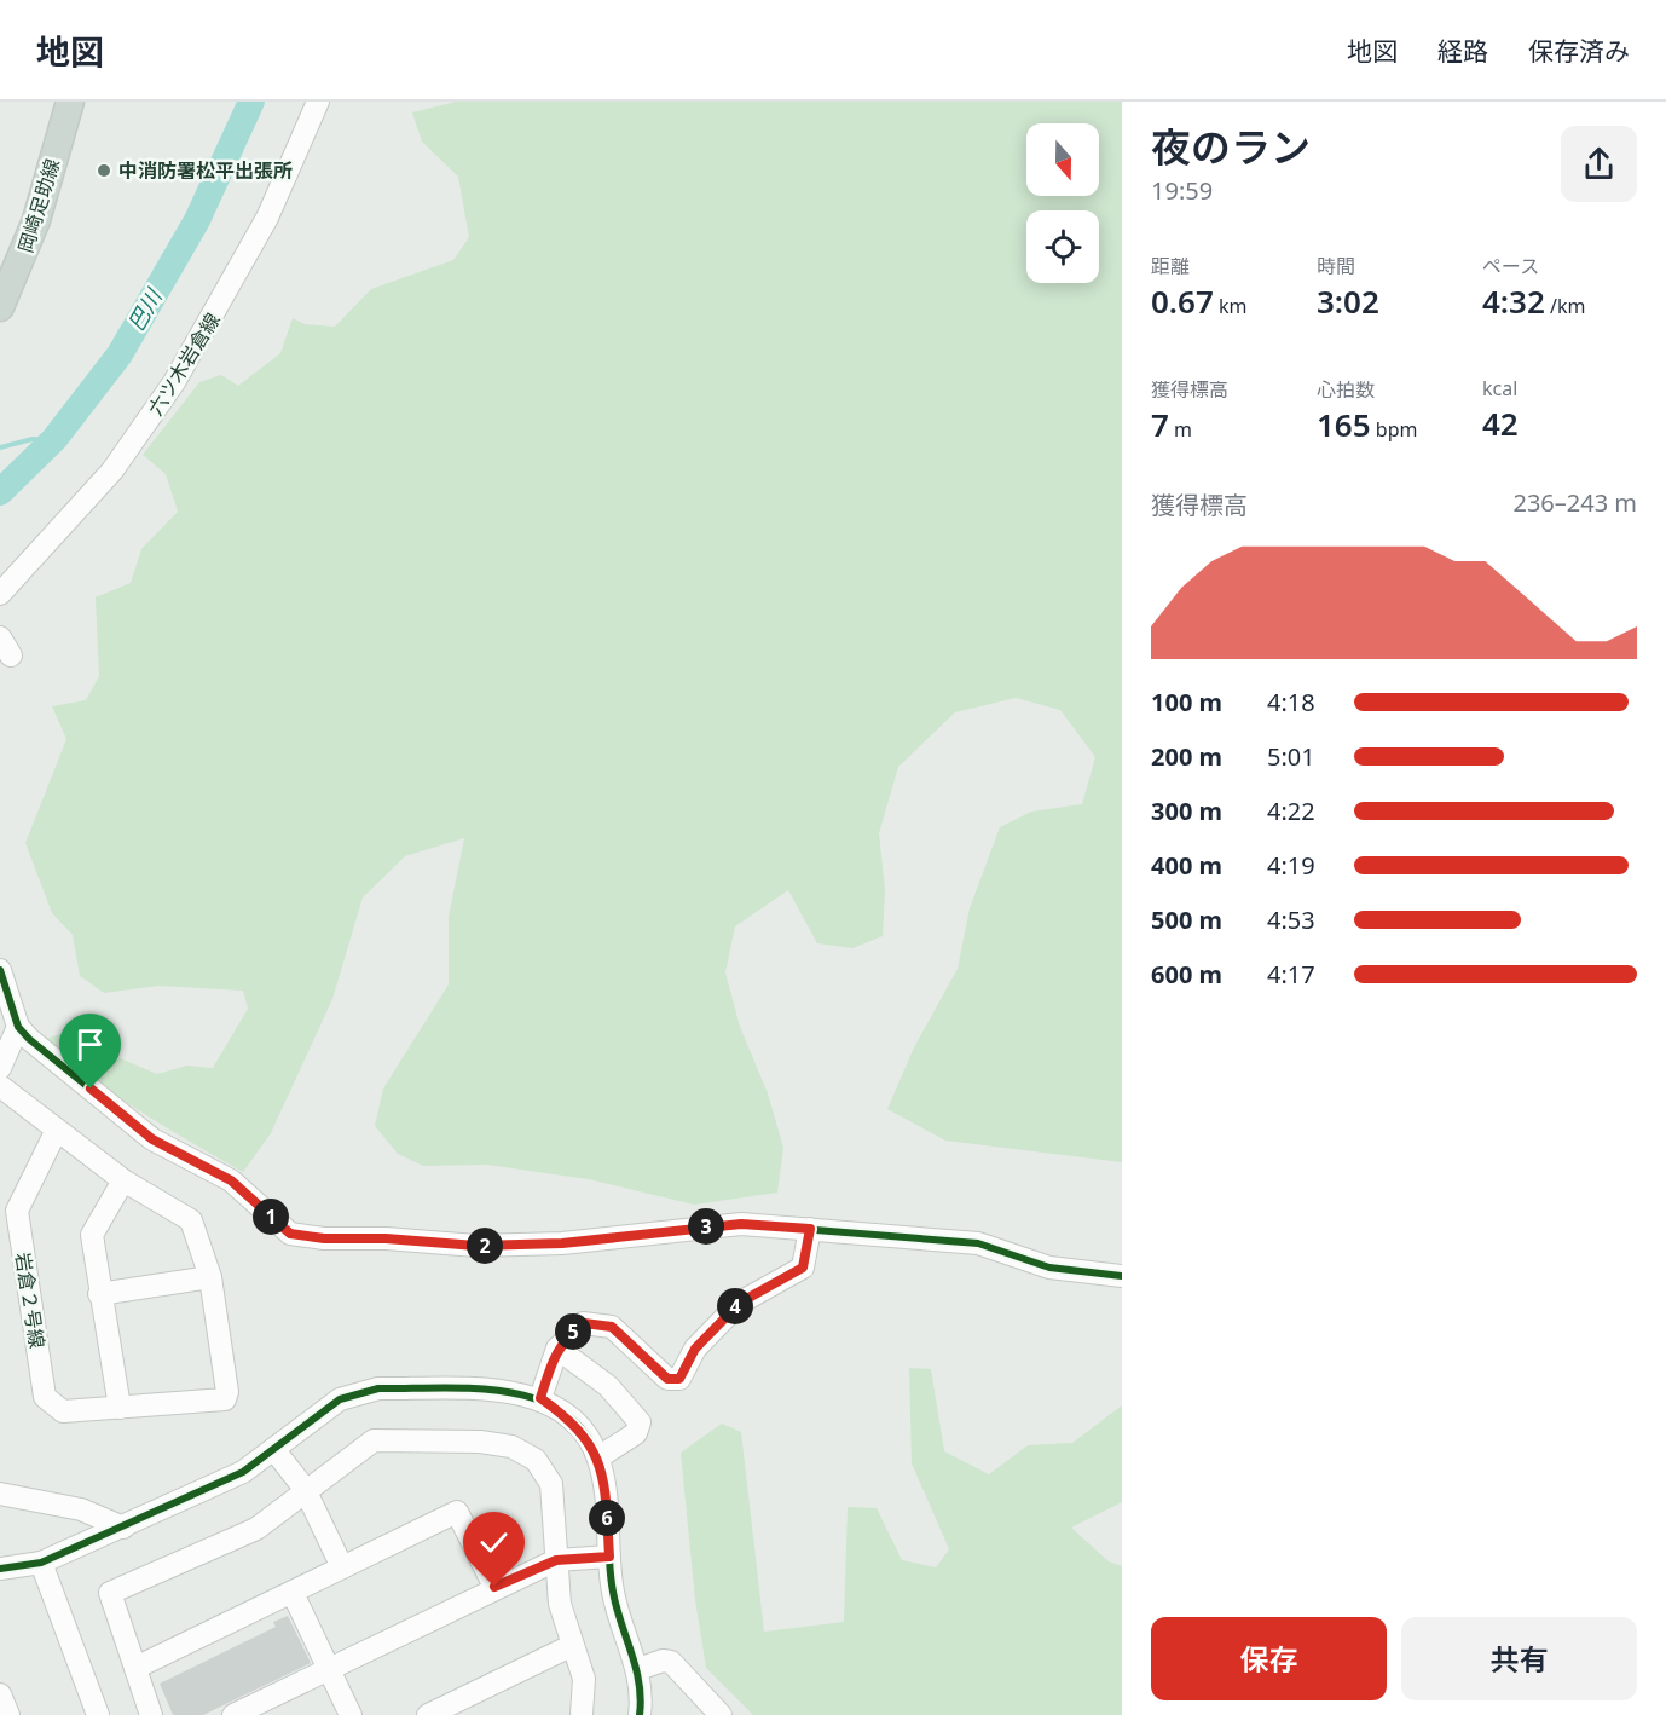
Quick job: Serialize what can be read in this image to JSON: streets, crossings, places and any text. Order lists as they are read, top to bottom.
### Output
{
  "streets": {
    "main road": ["岡崎足助線"],
    "street": ["六ツ木岩倉線", "岩倉２号線"]
  },
  "water": ["巴川"],
  "places": ["中消防署松平出張所"],
  "north": "bottom",
  "page": {
    "header": "地図",
    "nav": ["地図", "経路", "保存済み"],
    "heading": ["夜のラン", "19:59"],
    "stats": [
      ["距離", "0.67 km"],
      ["時間", "3:02"],
      ["ペース", "4:32 /km"],
      ["獲得標高", "7 m"],
      ["心拍数", "165 bpm"],
      ["kcal", "42"]
    ],
    "chart": ["獲得標高", "236–243 m"],
    "list": [
      {
        "name": "100 m",
        "note": "4:18"
      },
      {
        "name": "200 m",
        "note": "5:01"
      },
      {
        "name": "300 m",
        "note": "4:22"
      },
      {
        "name": "400 m",
        "note": "4:19"
      },
      {
        "name": "500 m",
        "note": "4:53"
      },
      {
        "name": "600 m",
        "note": "4:17"
      }
    ],
    "pins": [
      "1",
      "3",
      "2",
      "4",
      "5",
      "6"
    ],
    "buttons": ["保存", "共有"]
  }
}
